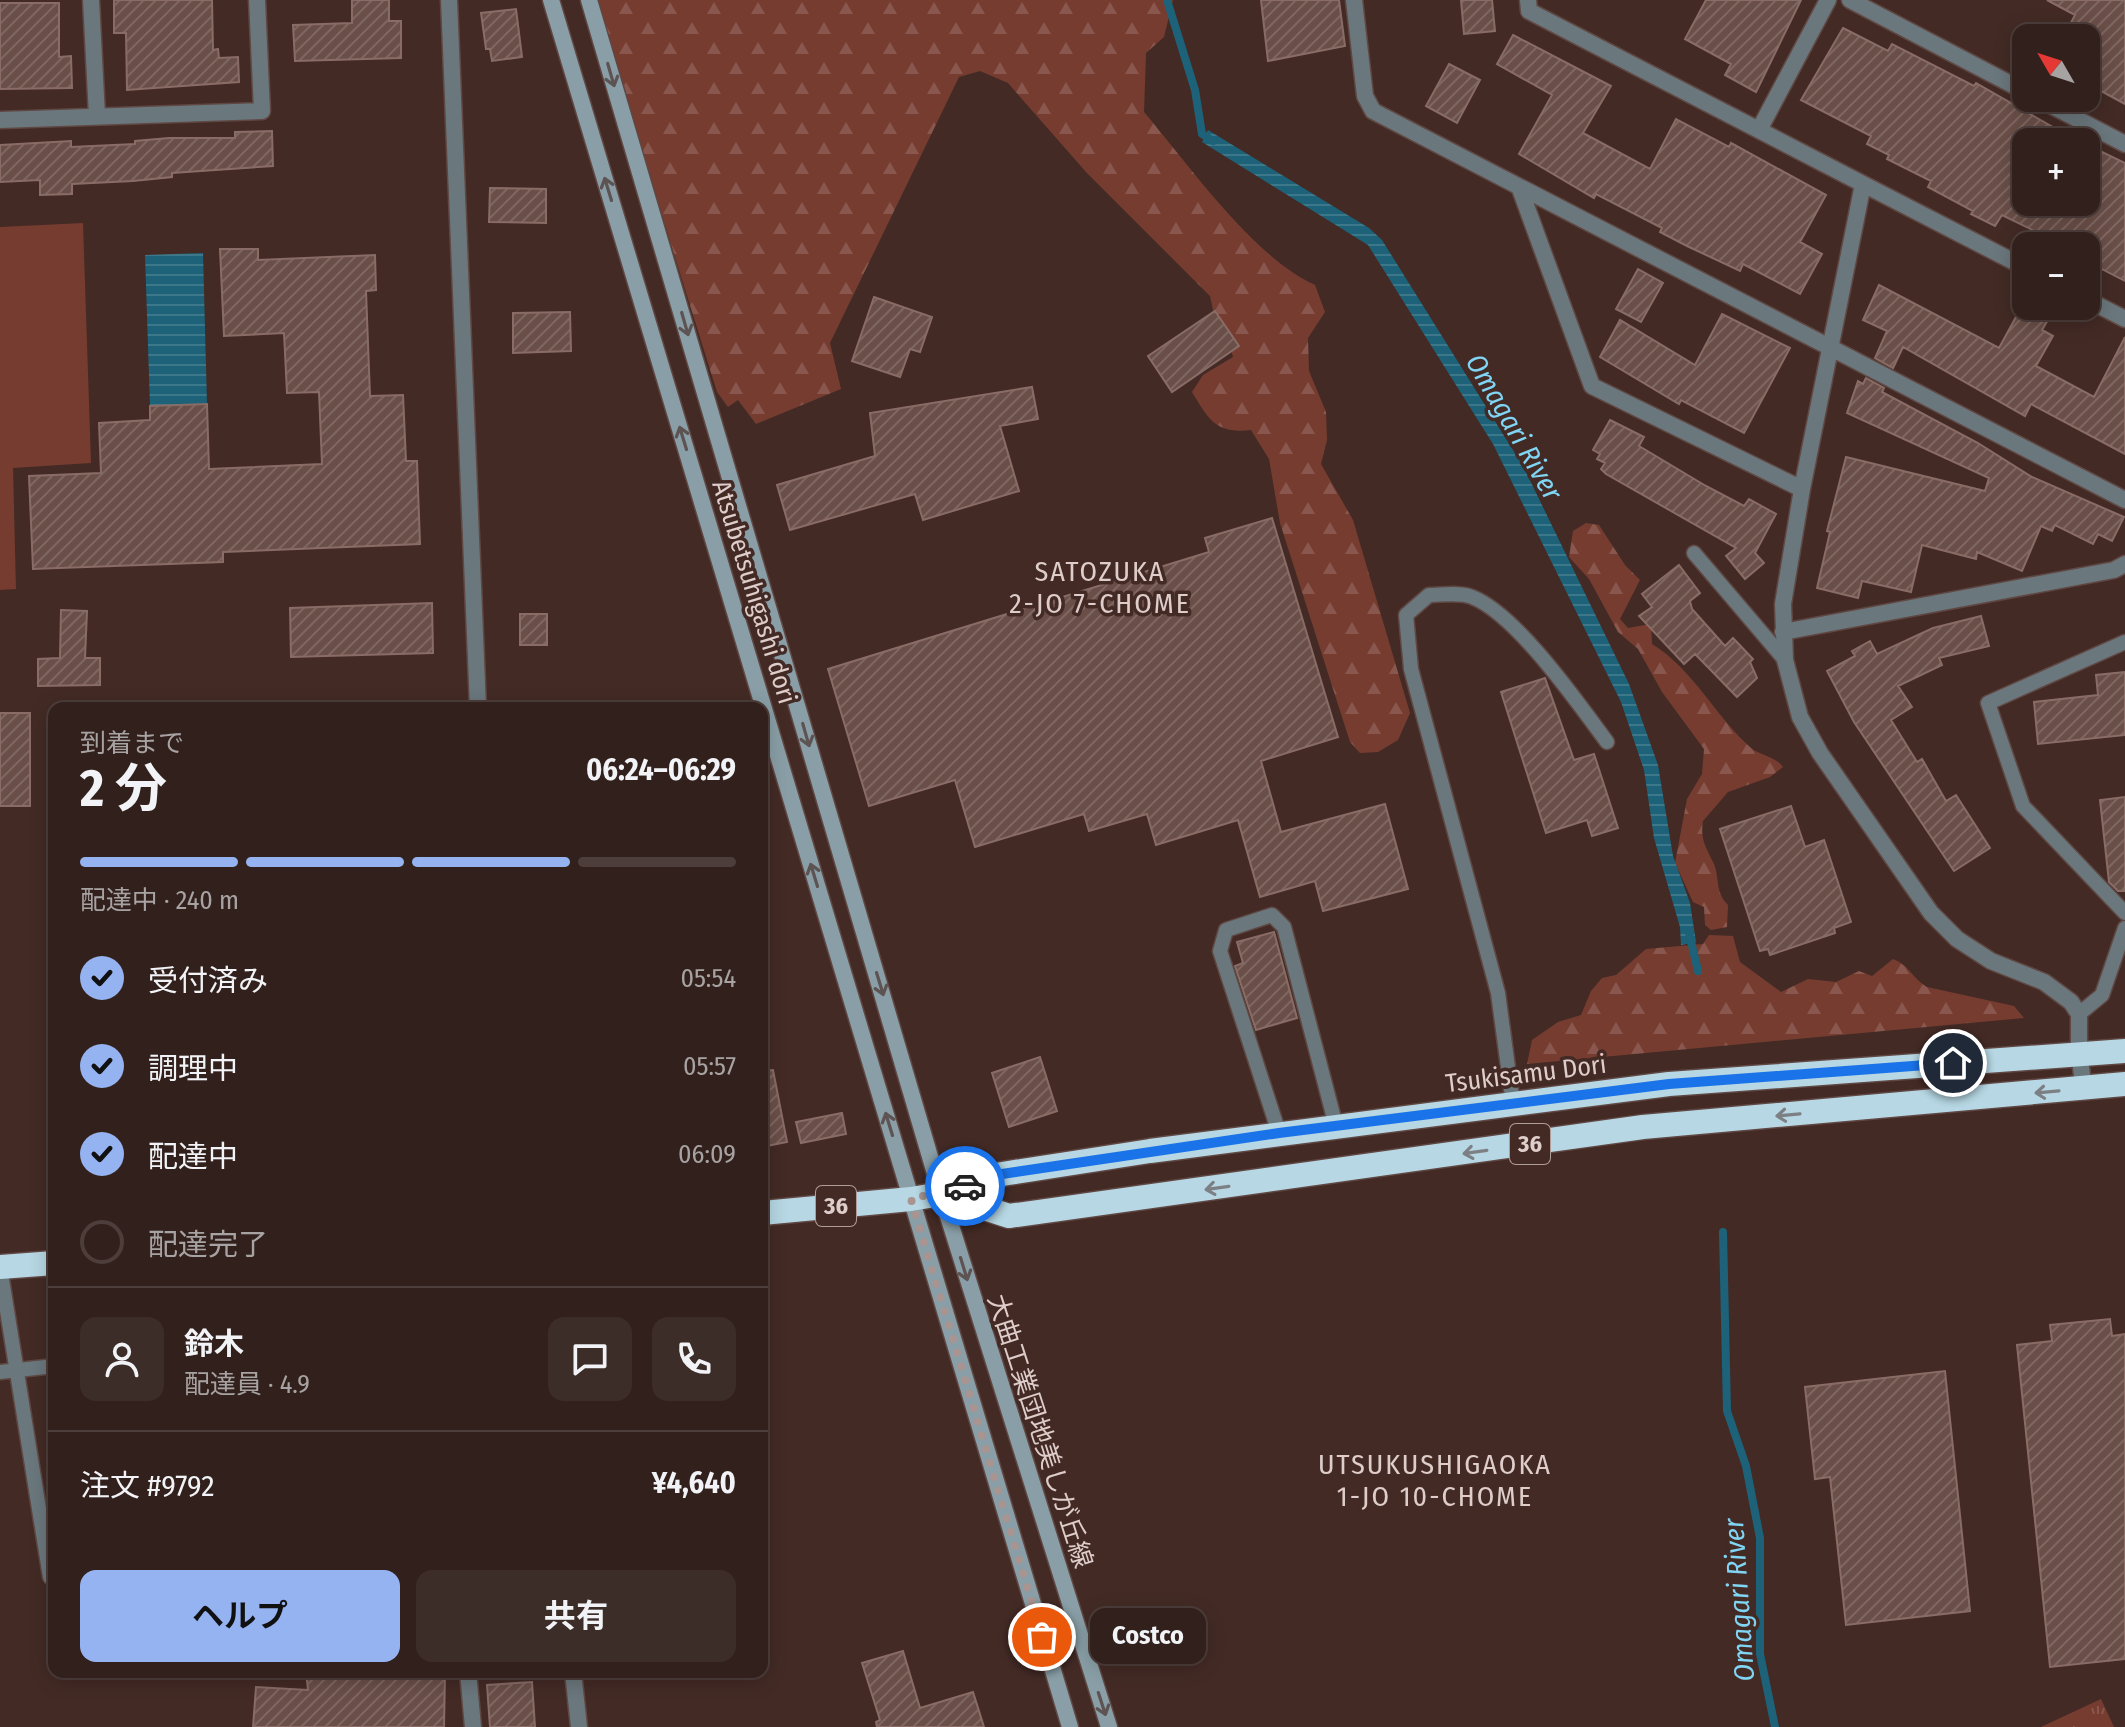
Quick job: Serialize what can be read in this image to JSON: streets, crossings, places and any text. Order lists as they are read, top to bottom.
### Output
{
  "streets": {
    "highway": ["Tsukisamu Dori", "36"],
    "street": ["Atsubetsuhigashi dori", "大曲工業団地美しが丘線"]
  },
  "crossings": [
    ["Atsubetsuhigashi dori", "Tsukisamu Dori"],
    ["Atsubetsuhigashi dori", "大曲工業団地美しが丘線"],
    ["Tsukisamu Dori", "大曲工業団地美しが丘線"]
  ],
  "districts": ["SATOZUKA 2-JO 7-CHOME", "UTSUKUSHIGAOKA 1-JO 10-CHOME"],
  "water": ["Omagari River"],
  "places": ["Costco"],
  "north": "top left",
  "page": {
    "map_buttons": ["+", "−"],
    "heading": ["2 分", "到着まで", "06:24–06:29"],
    "panel": [
      "鈴木",
      "配達員 · 4.9",
      "注文 #9792",
      "¥4,640"
    ],
    "bar": "配達中 · 240 m",
    "list": [
      ["受付済み", "05:54"],
      ["調理中", "05:57"],
      ["配達中", "06:09"],
      "配達完了"
    ],
    "buttons": ["ヘルプ", "共有"],
    "bubble": "Costco"
  }
}
